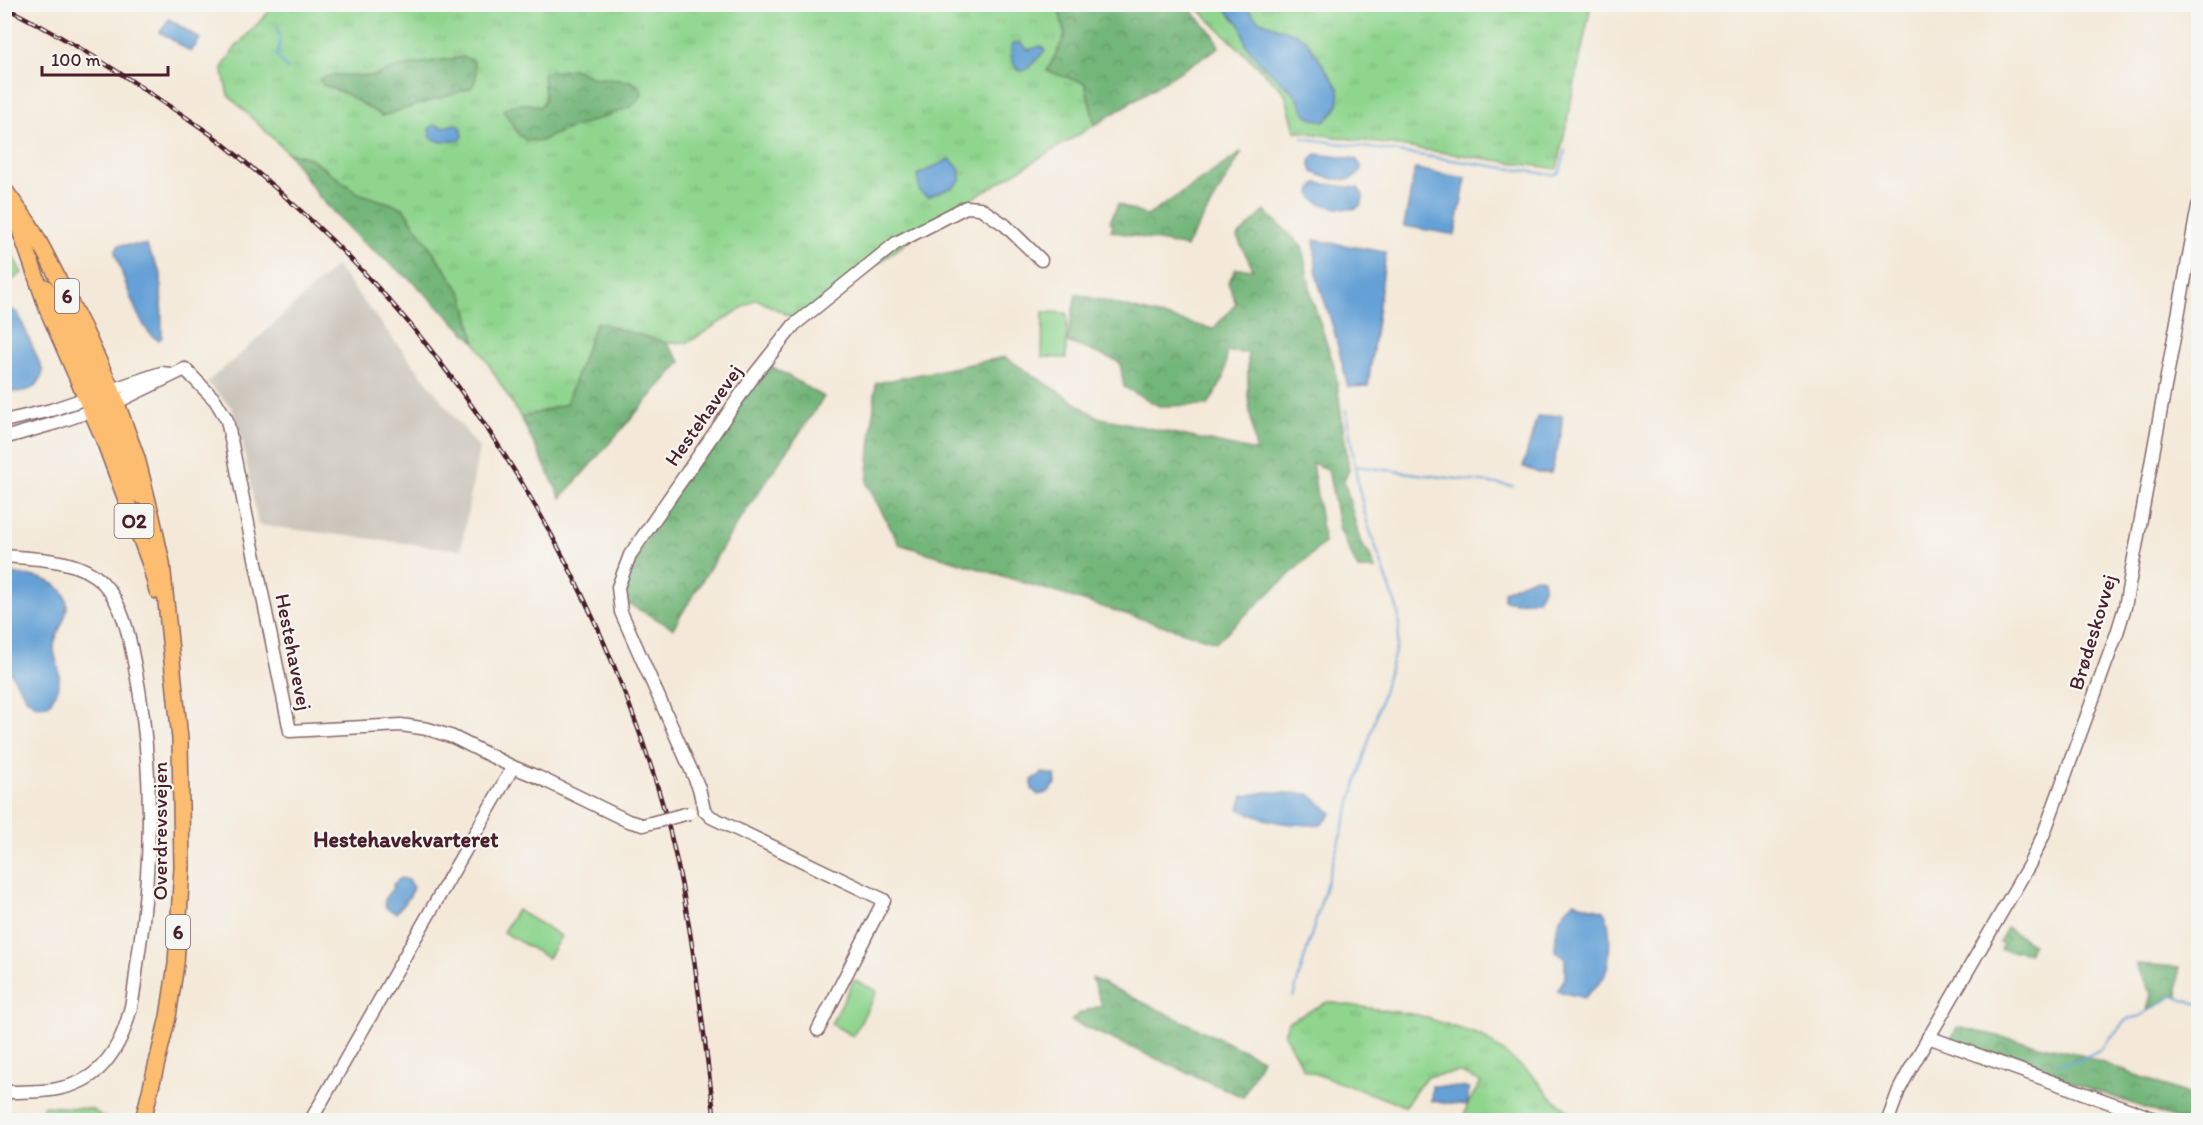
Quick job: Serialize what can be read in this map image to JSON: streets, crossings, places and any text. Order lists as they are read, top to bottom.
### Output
{
  "streets": {
    "main road": ["6", "O2", "Overdrevsvejen"],
    "street": ["Hestehavevej", "Brødeskovvej"]
  },
  "crossings": [
    ["Hestehavevej", "Overdrevsvejen"]
  ],
  "districts": ["Hestehavekvarteret"],
  "scale_bar": "100 m"
}
